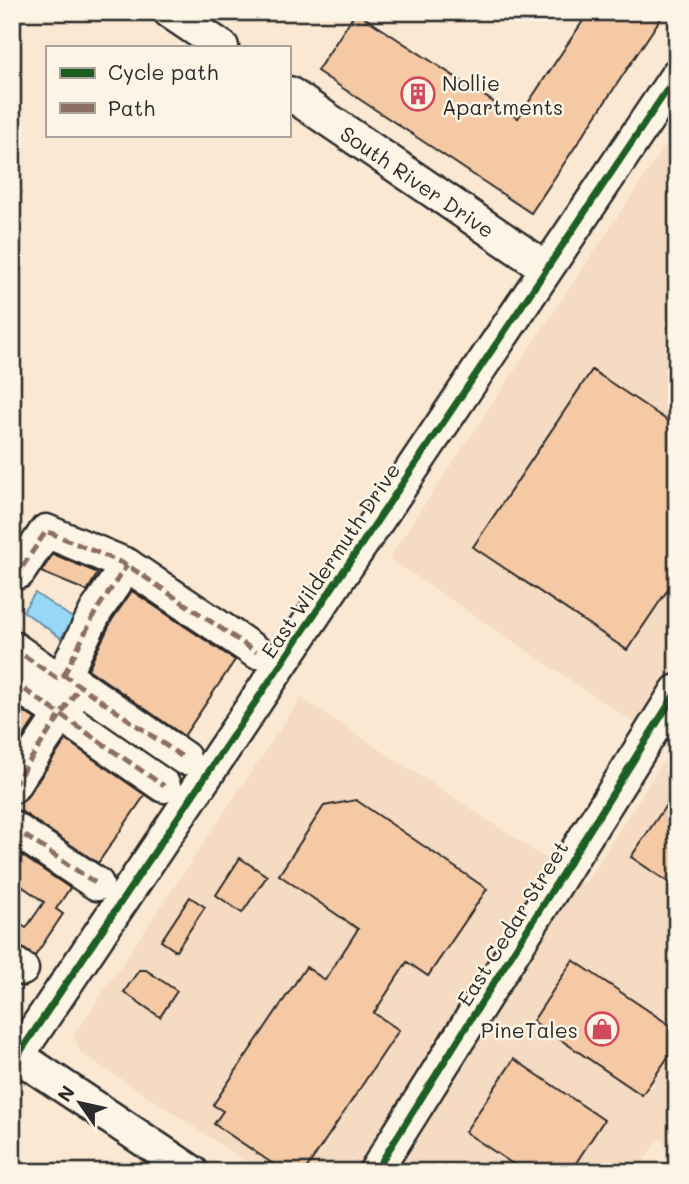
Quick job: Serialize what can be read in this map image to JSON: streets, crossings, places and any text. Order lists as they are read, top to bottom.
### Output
{
  "streets": {
    "street": ["South River Drive", "East Wildermuth Drive", "East Cedar Street"]
  },
  "crossings": [
    ["South River Drive", "East Wildermuth Drive"]
  ],
  "places": {
    "building": ["Nollie Apartments"],
    "shop": ["PineTales"]
  },
  "legend": ["Cycle path", "Path"],
  "north": "top left"
}
